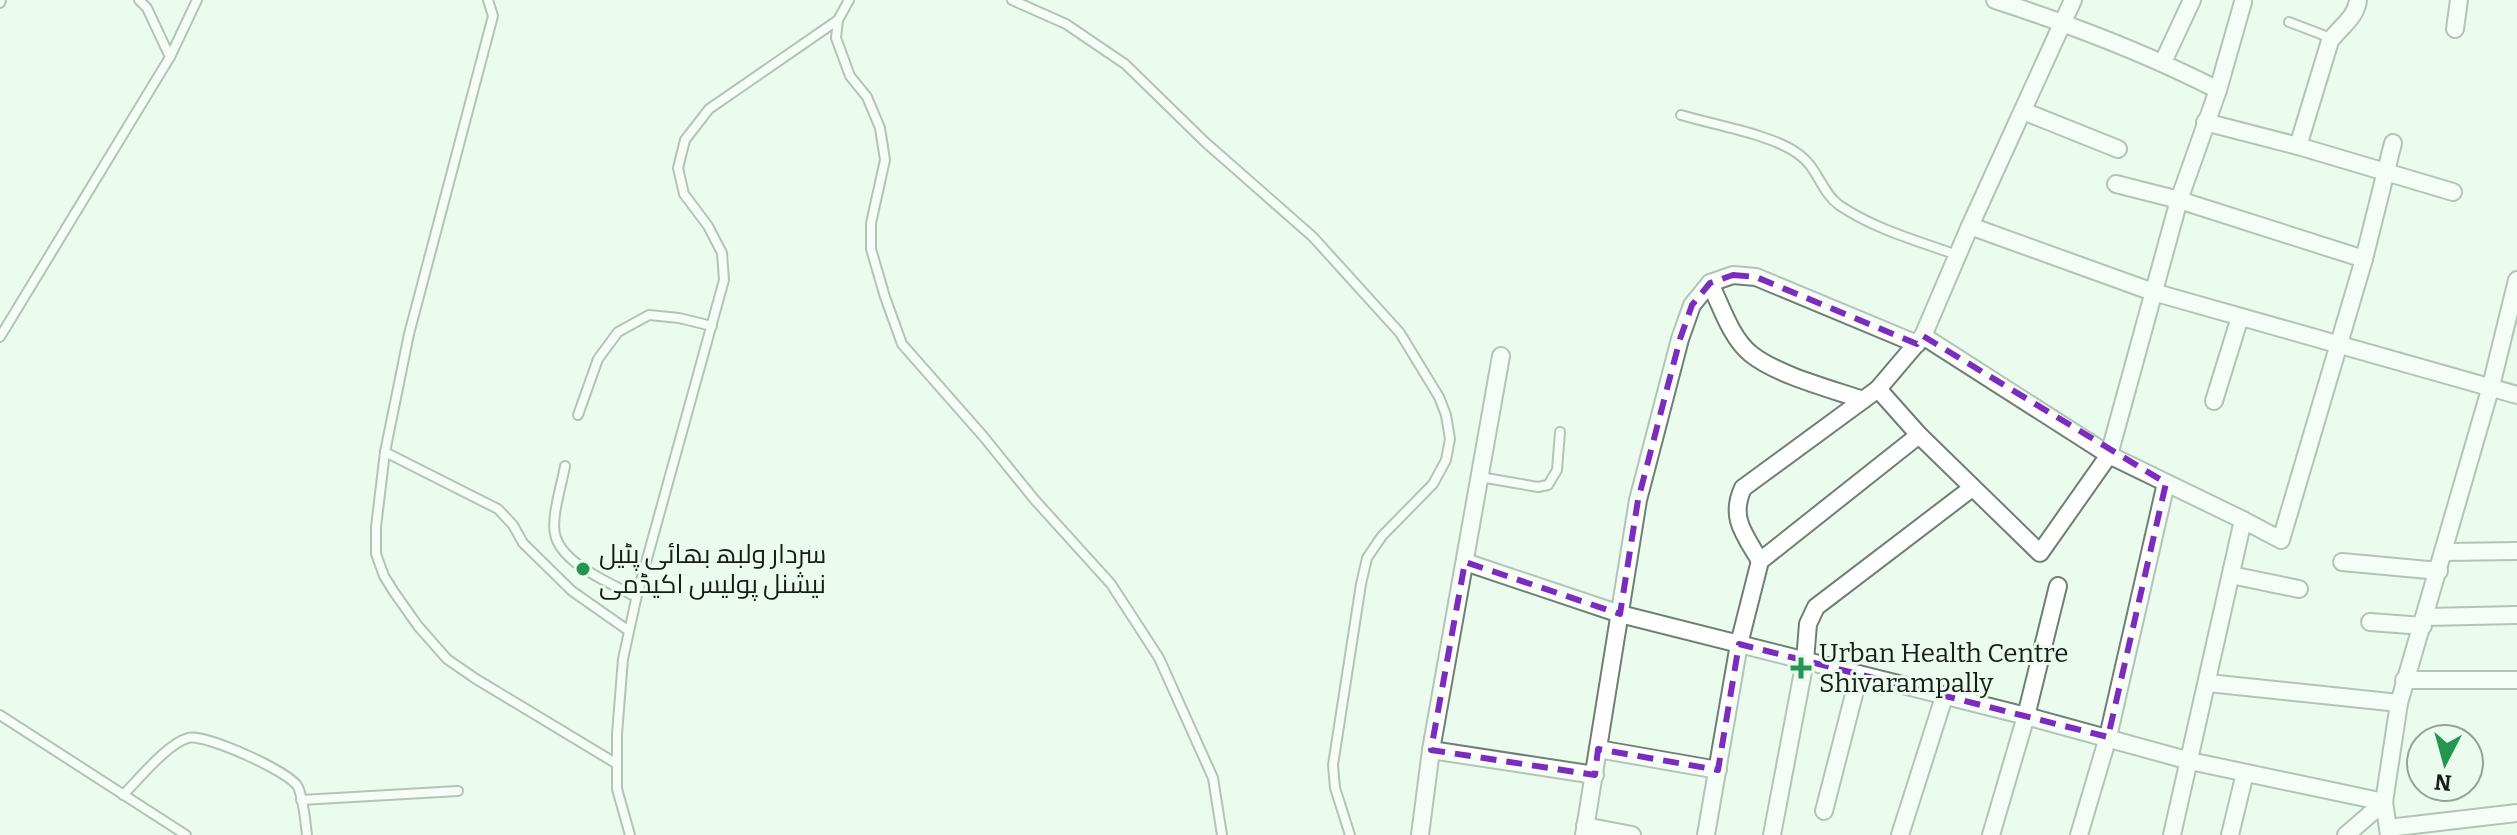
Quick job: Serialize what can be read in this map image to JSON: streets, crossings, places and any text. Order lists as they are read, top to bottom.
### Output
{
  "places": {
    "other": ["سردار ولبھ بھائی پٹیل نیشنل پولیس اکیڈمی"],
    "health": ["Urban Health Centre Shivarampally"]
  },
  "north": "bottom"
}
